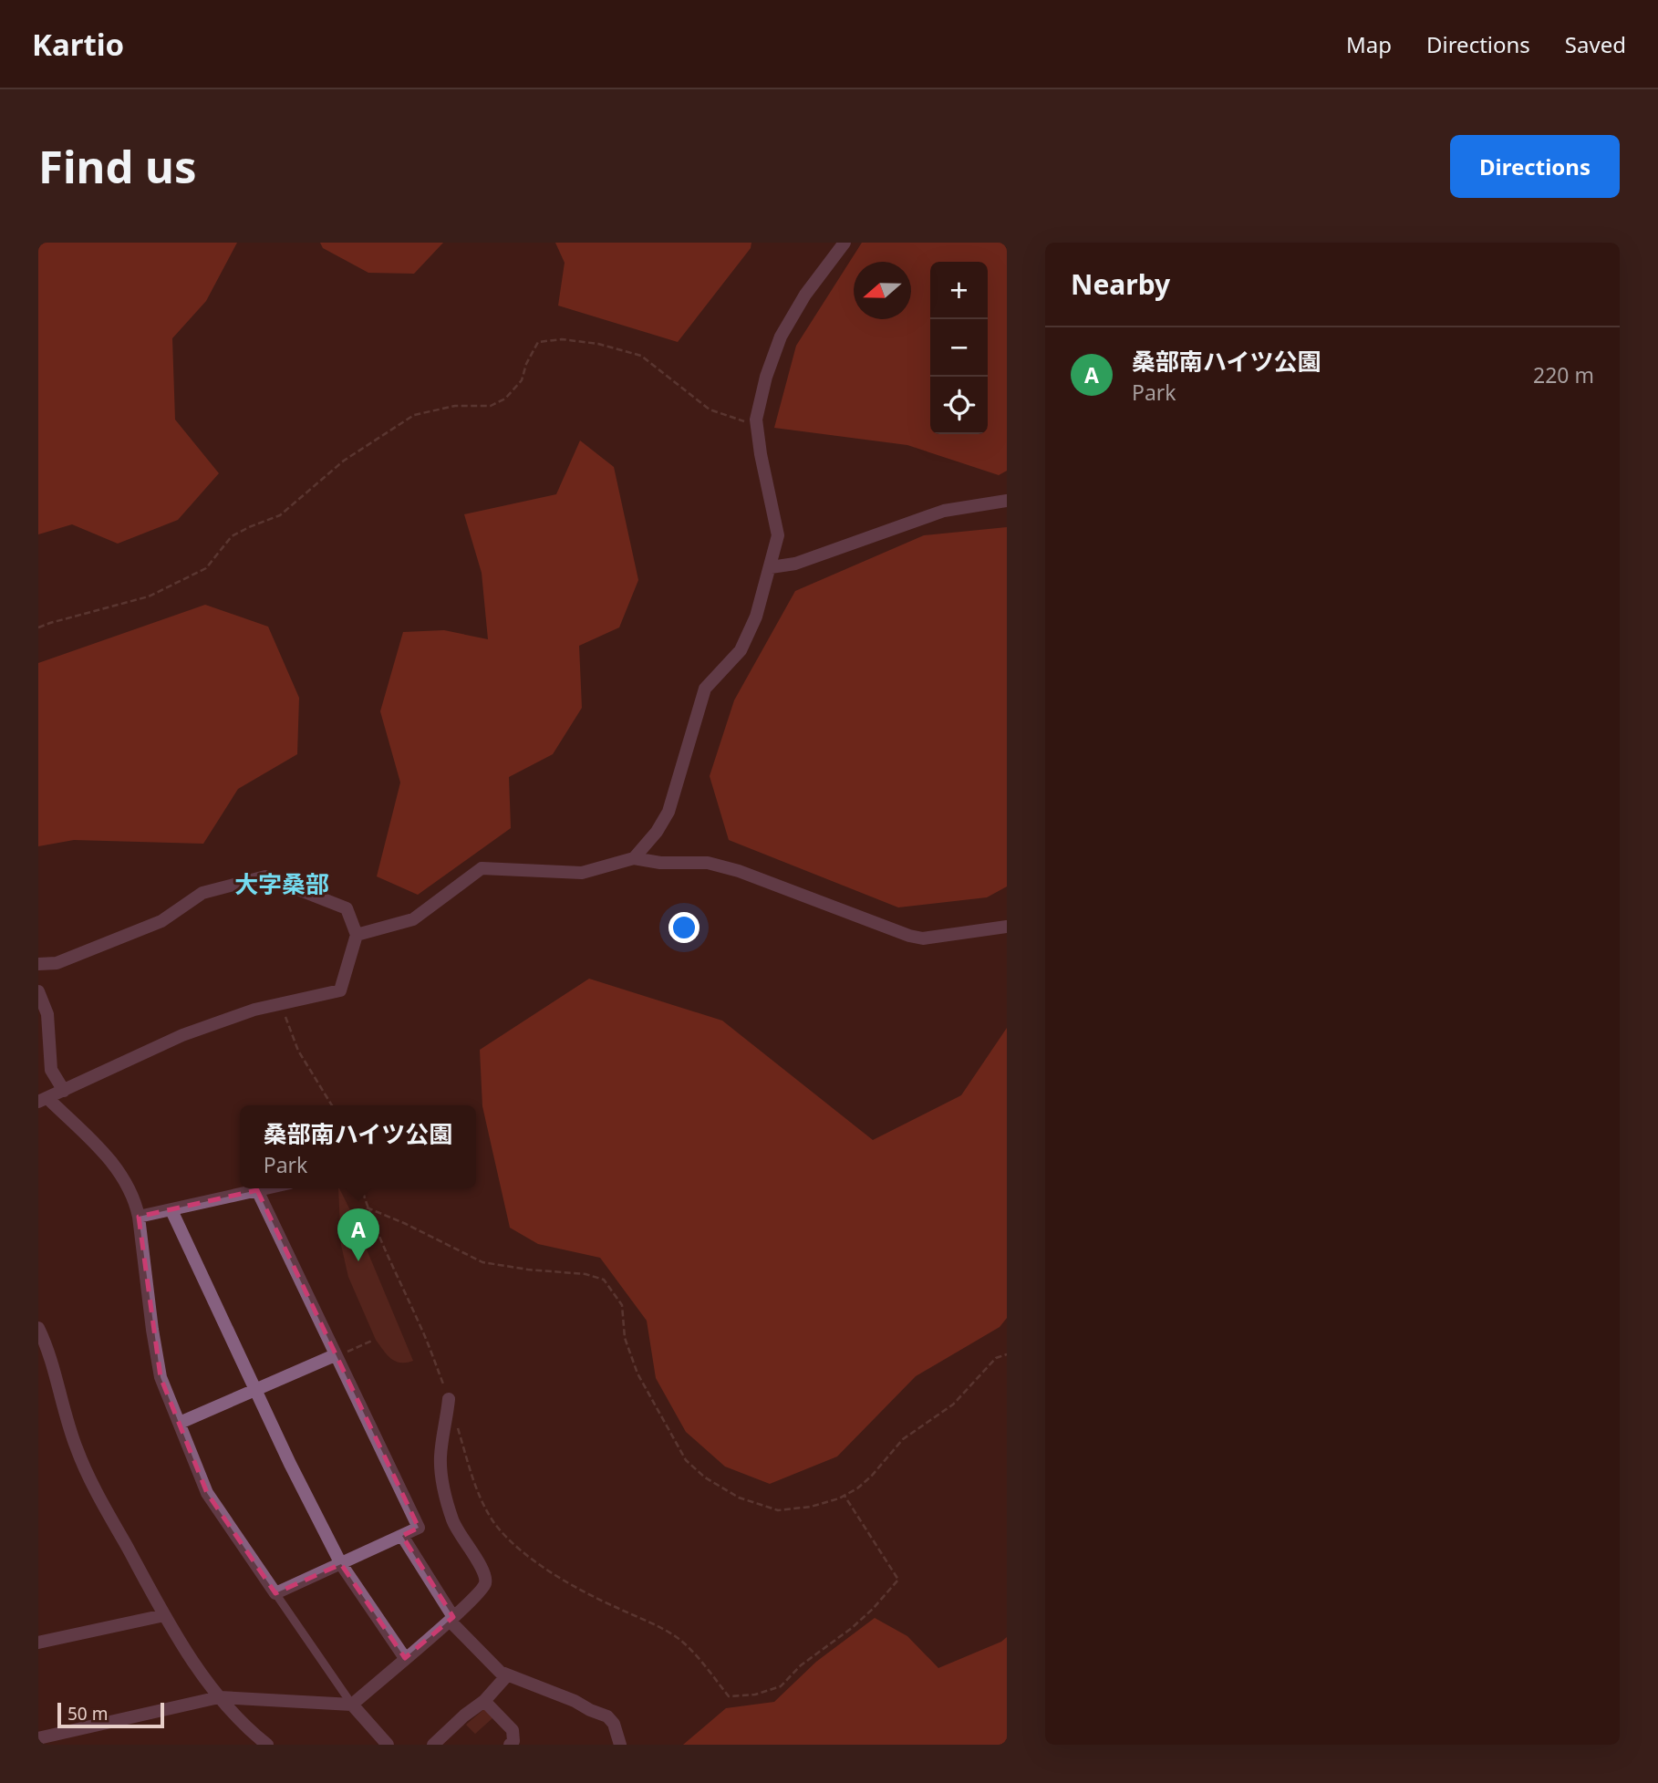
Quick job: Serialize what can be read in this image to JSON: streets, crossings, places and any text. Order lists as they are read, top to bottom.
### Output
{
  "districts": ["大字桑部"],
  "scale_bar": "50 m",
  "north": "left",
  "page": {
    "header": "Kartio",
    "nav": ["Map", "Directions", "Saved"],
    "buttons": "Directions",
    "title": "Find us",
    "heading": "Nearby",
    "map_buttons": ["+", "−"],
    "list": [
      {
        "mark": "A",
        "name": "桑部南ハイツ公園",
        "note": "Park",
        "value": "220 m"
      }
    ],
    "popup": ["桑部南ハイツ公園", "Park"],
    "pins": "A",
    "scale": "50 m"
  }
}
